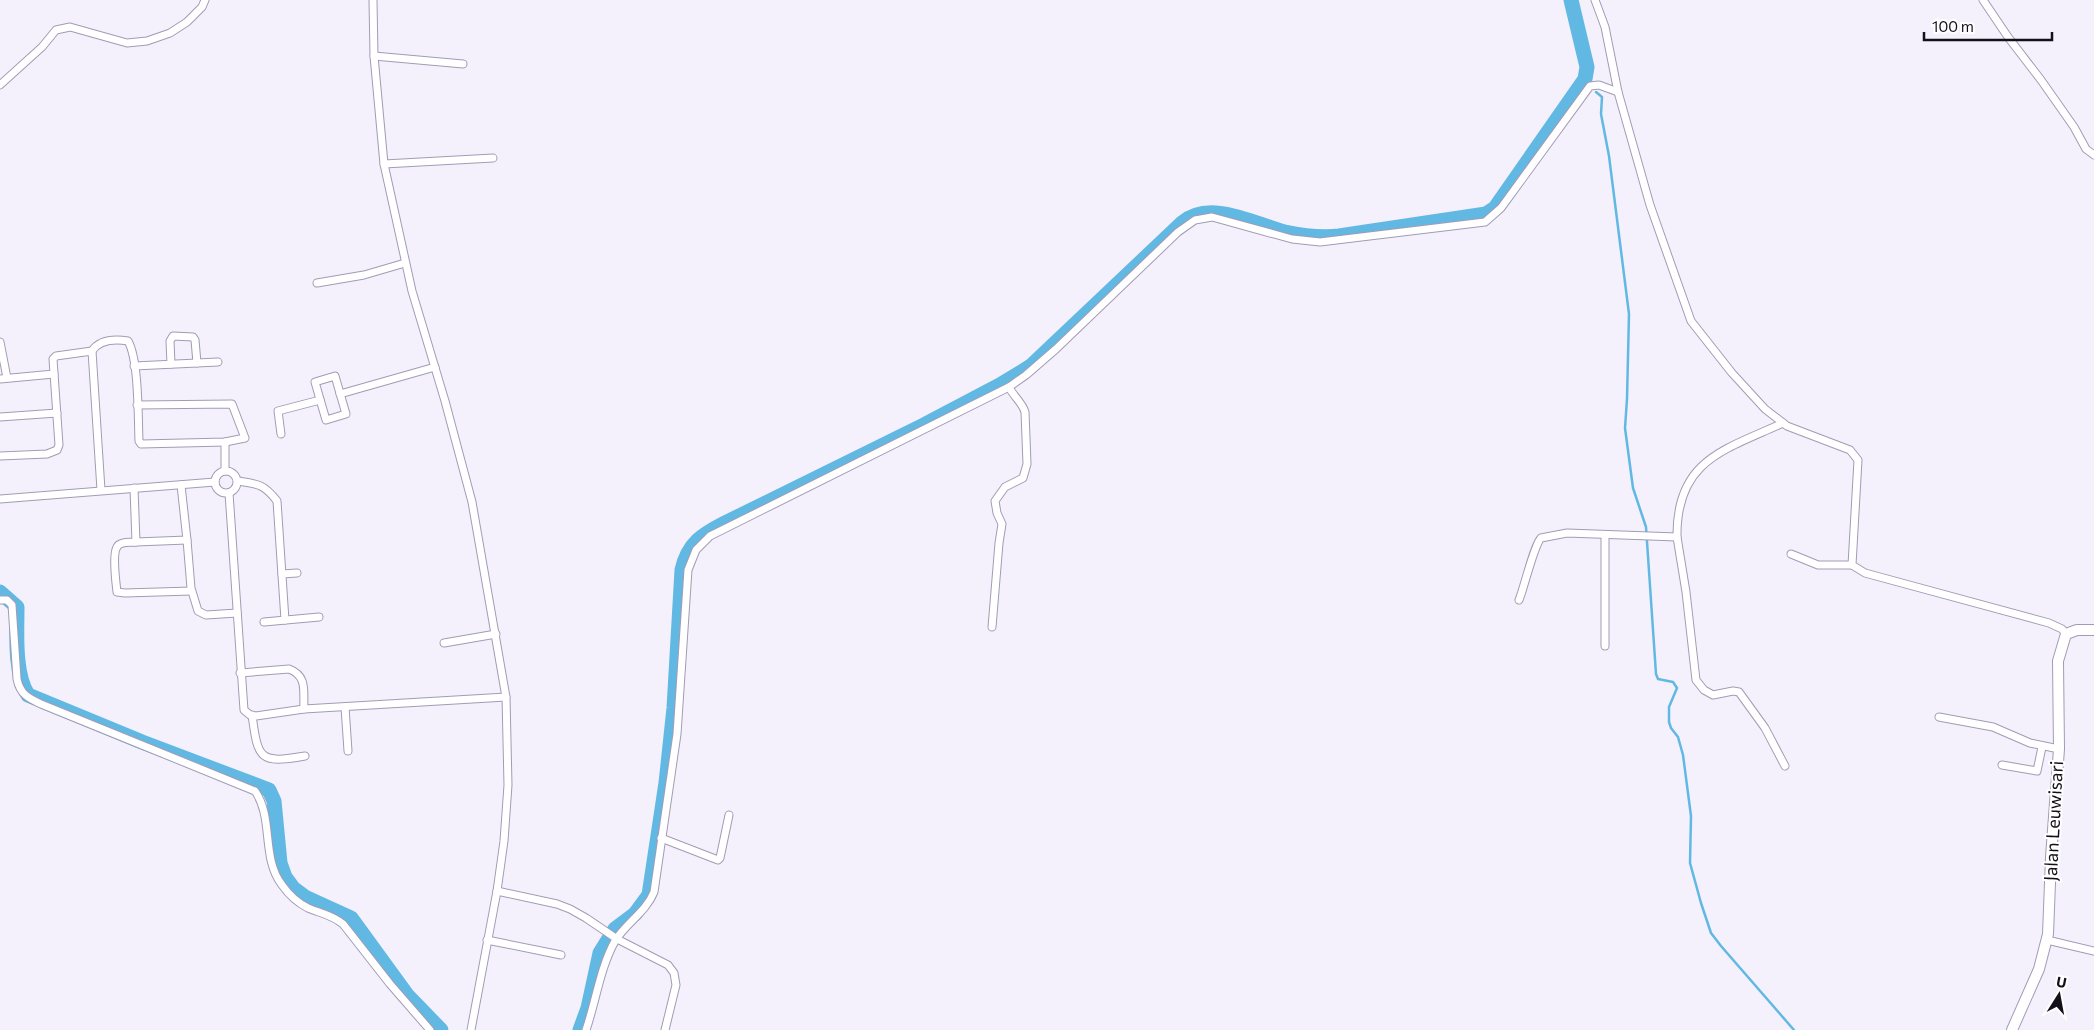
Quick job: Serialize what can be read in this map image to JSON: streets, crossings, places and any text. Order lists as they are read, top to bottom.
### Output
{
  "streets": {
    "main road": ["Jalan Leuwisari"]
  },
  "scale_bar": "100 m",
  "north": "top"
}
